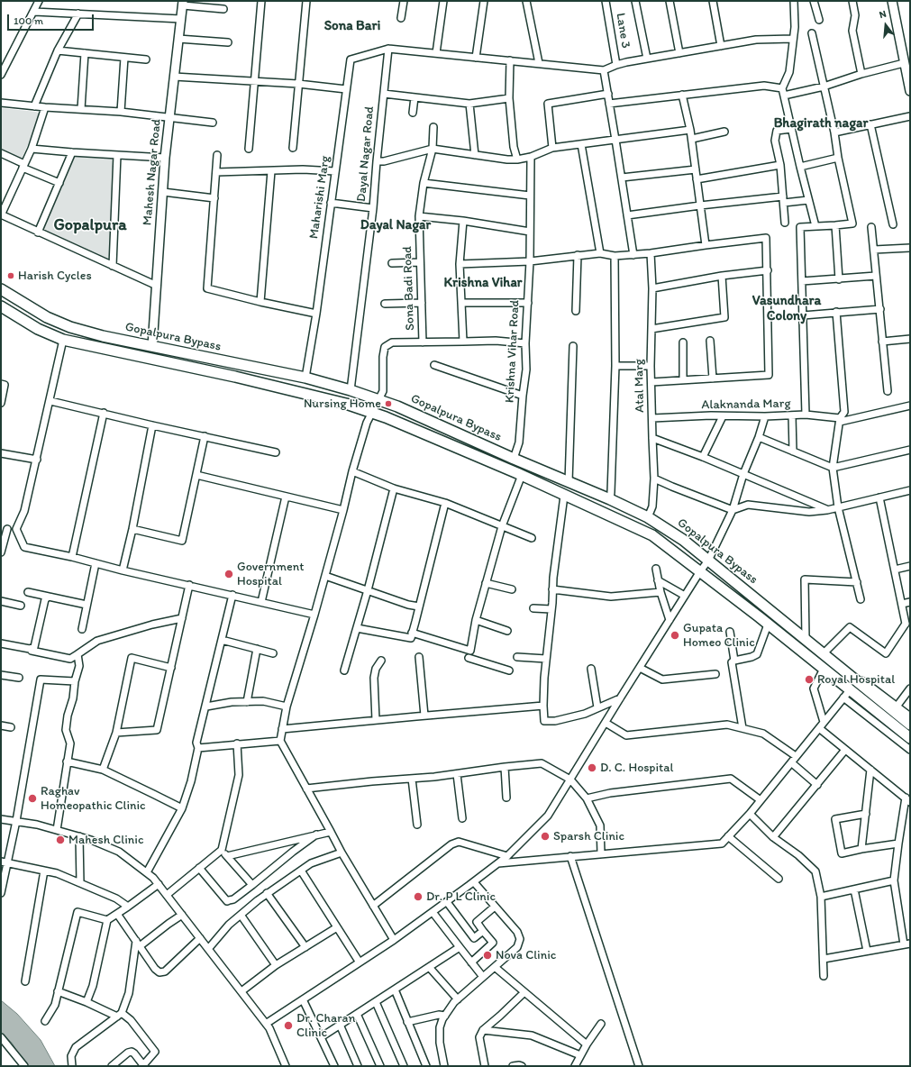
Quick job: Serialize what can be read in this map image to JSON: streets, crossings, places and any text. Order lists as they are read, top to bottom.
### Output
{
  "streets": {
    "main road": ["Gopalpura Bypass"],
    "street": [
      "Lane 3",
      "Dayal Nagar Road",
      "Mahesh Nagar Road",
      "Maharishi Marg",
      "Sona Badi Road",
      "Krishna Vihar Road",
      "Atal Marg",
      "Alaknanda Marg"
    ]
  },
  "crossings": [
    ["Dayal Nagar Road", "Maharishi Marg"],
    ["Dayal Nagar Road", "Gopalpura Bypass"],
    ["Mahesh Nagar Road", "Gopalpura Bypass"],
    ["Maharishi Marg", "Gopalpura Bypass"],
    ["Gopalpura Bypass", "Krishna Vihar Road"],
    ["Gopalpura Bypass", "Atal Marg"],
    ["Atal Marg", "Alaknanda Marg"]
  ],
  "districts": [
    "Sona Bari",
    "Bhagirath nagar",
    "Gopalpura",
    "Dayal Nagar",
    "Krishna Vihar",
    "Vasundhara Colony"
  ],
  "places": [
    "Harish Cycles",
    "Nursing Home",
    "Government Hospital",
    "Gupata Homeo Clinic",
    "Royal Hospital",
    "D. C. Hospital",
    "Raghav Homeopathic Clinic",
    "Sparsh Clinic",
    "Mahesh Clinic",
    "Dr. P L Clinic",
    "Nova Clinic",
    "Dr. Charan Clinic"
  ],
  "scale_bar": "100 m",
  "north": "top"
}
